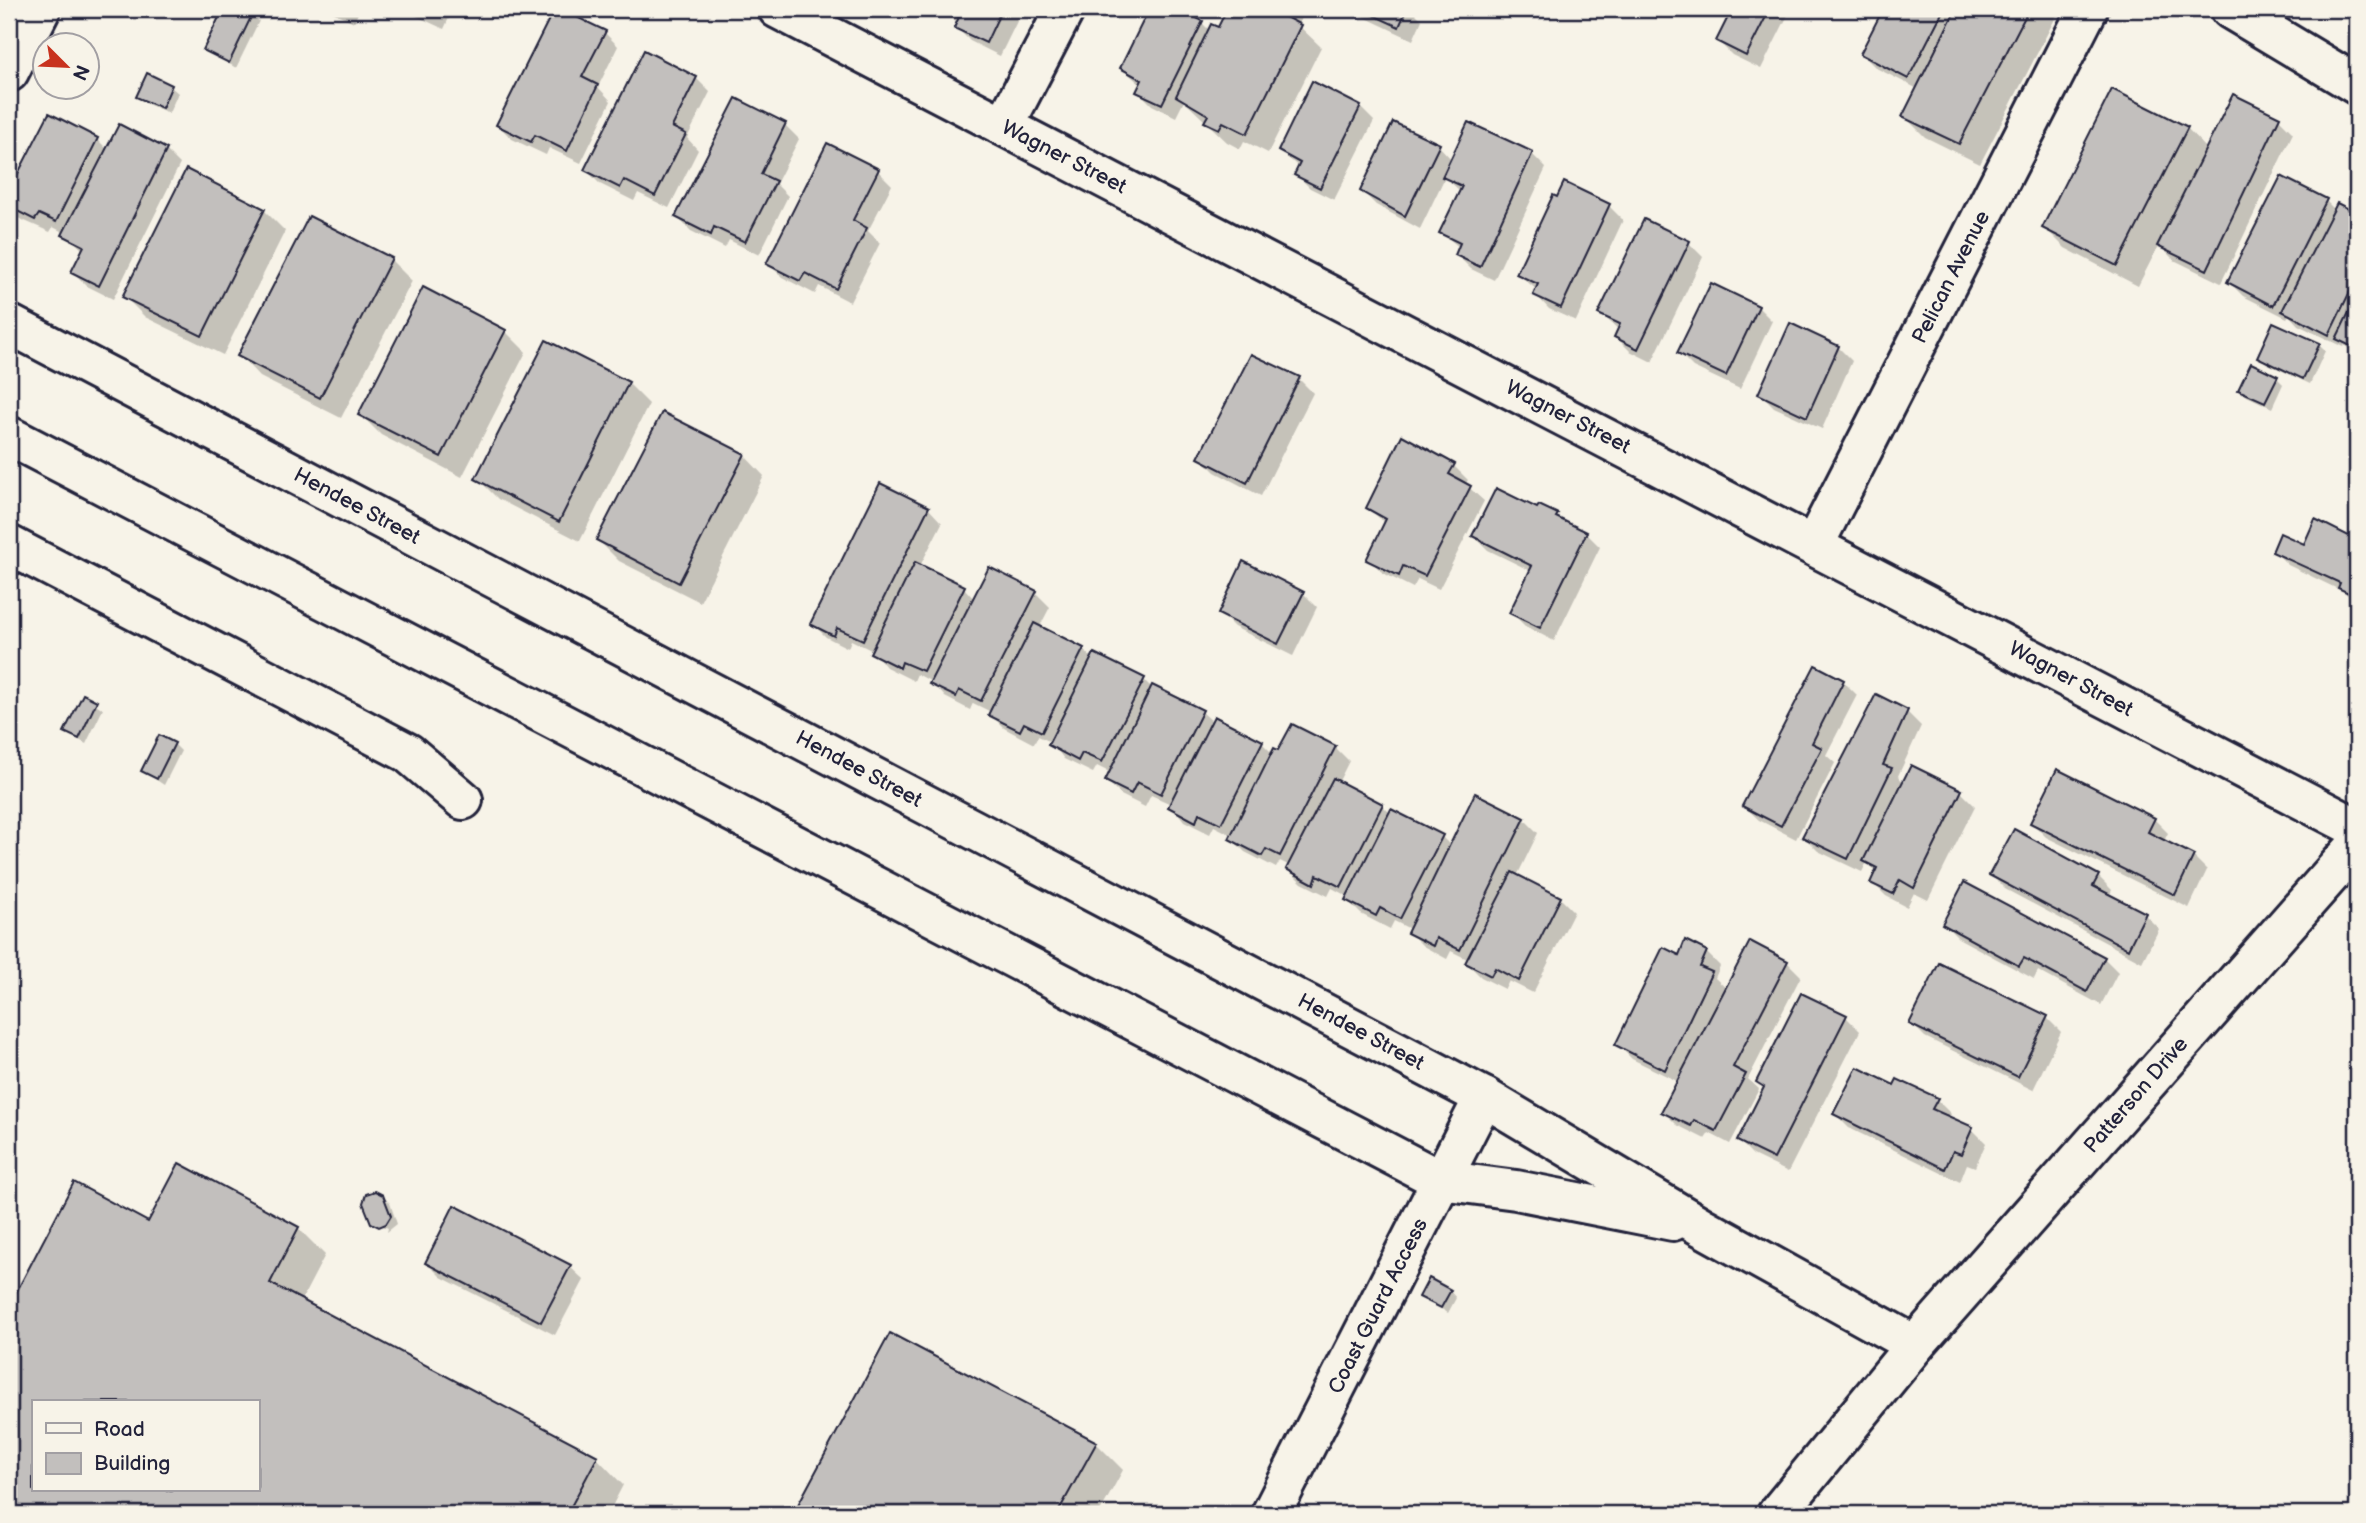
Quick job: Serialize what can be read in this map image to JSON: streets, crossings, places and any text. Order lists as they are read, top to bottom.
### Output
{
  "streets": {
    "street": [
      "Wagner Street",
      "Pelican Avenue",
      "Hendee Street",
      "Patterson Drive",
      "Coast Guard Access"
    ]
  },
  "crossings": [
    ["Wagner Street", "Pelican Avenue"],
    ["Hendee Street", "Patterson Drive"],
    ["Hendee Street", "Coast Guard Access"]
  ],
  "legend": ["Road", "Building"],
  "north": "bottom right"
}
